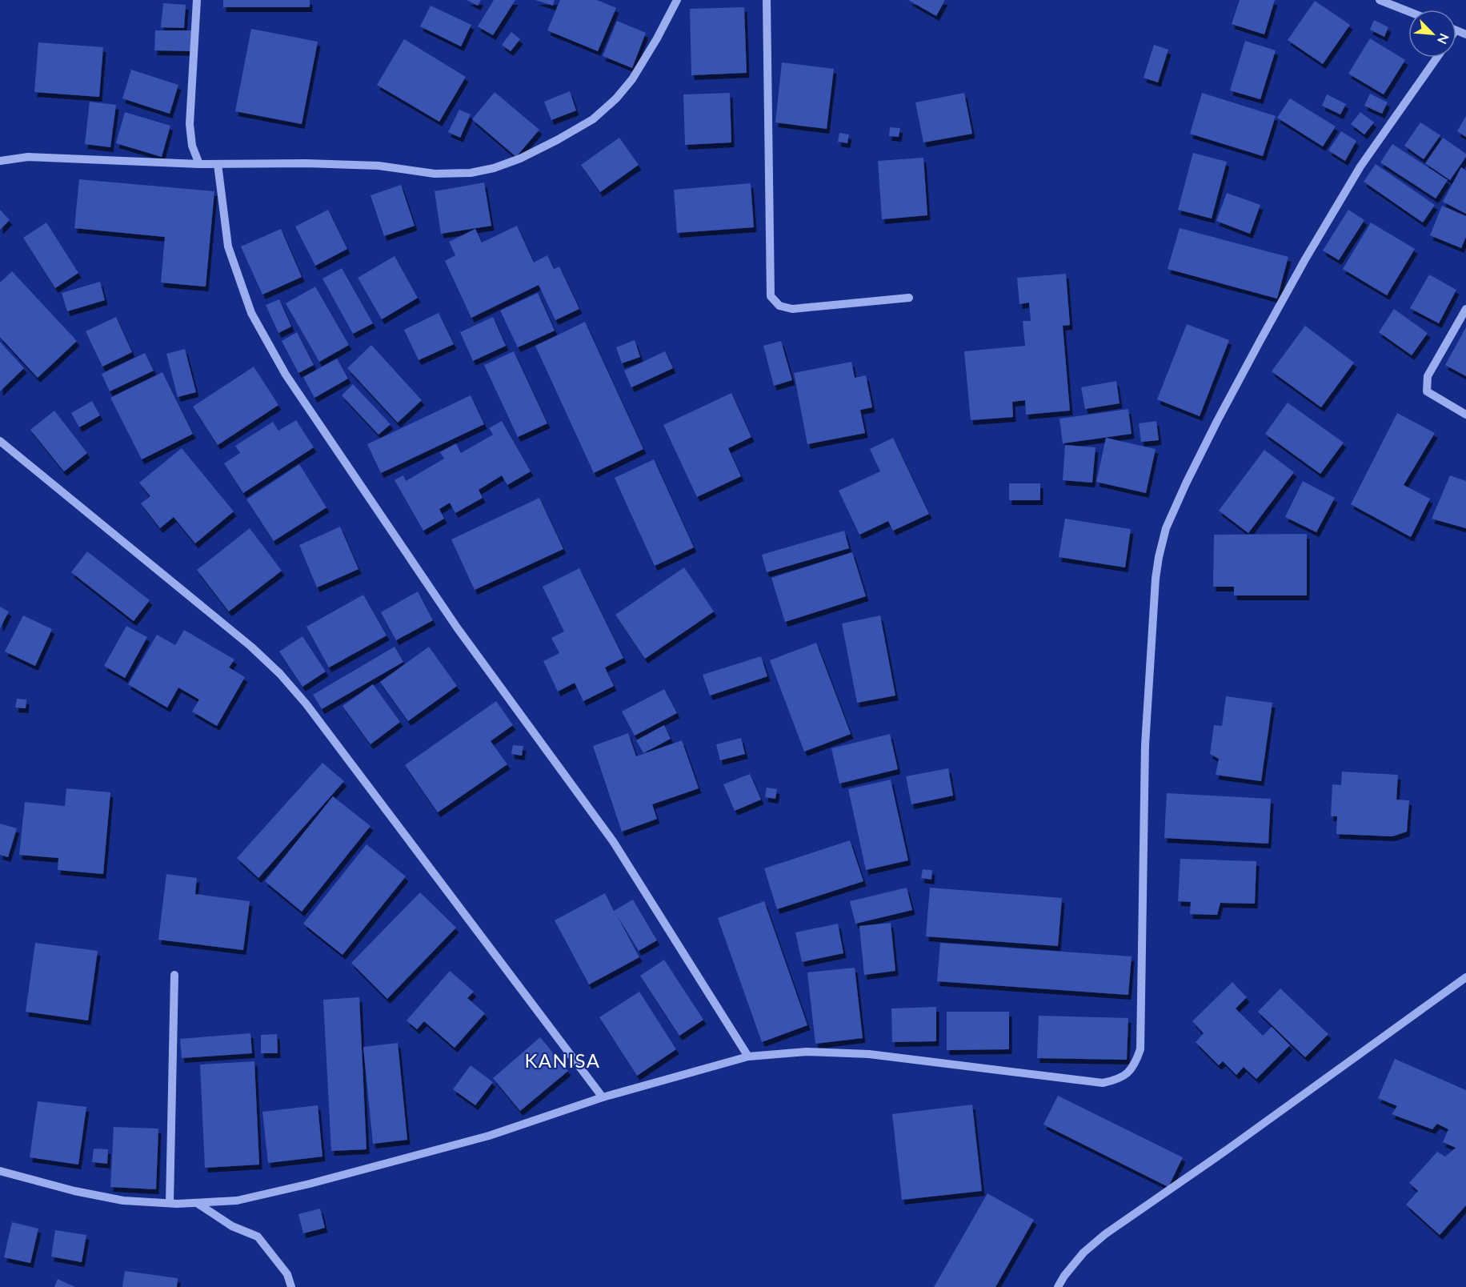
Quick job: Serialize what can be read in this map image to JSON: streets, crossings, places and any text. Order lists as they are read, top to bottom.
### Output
{
  "districts": ["KANISA"],
  "north": "bottom right"
}
